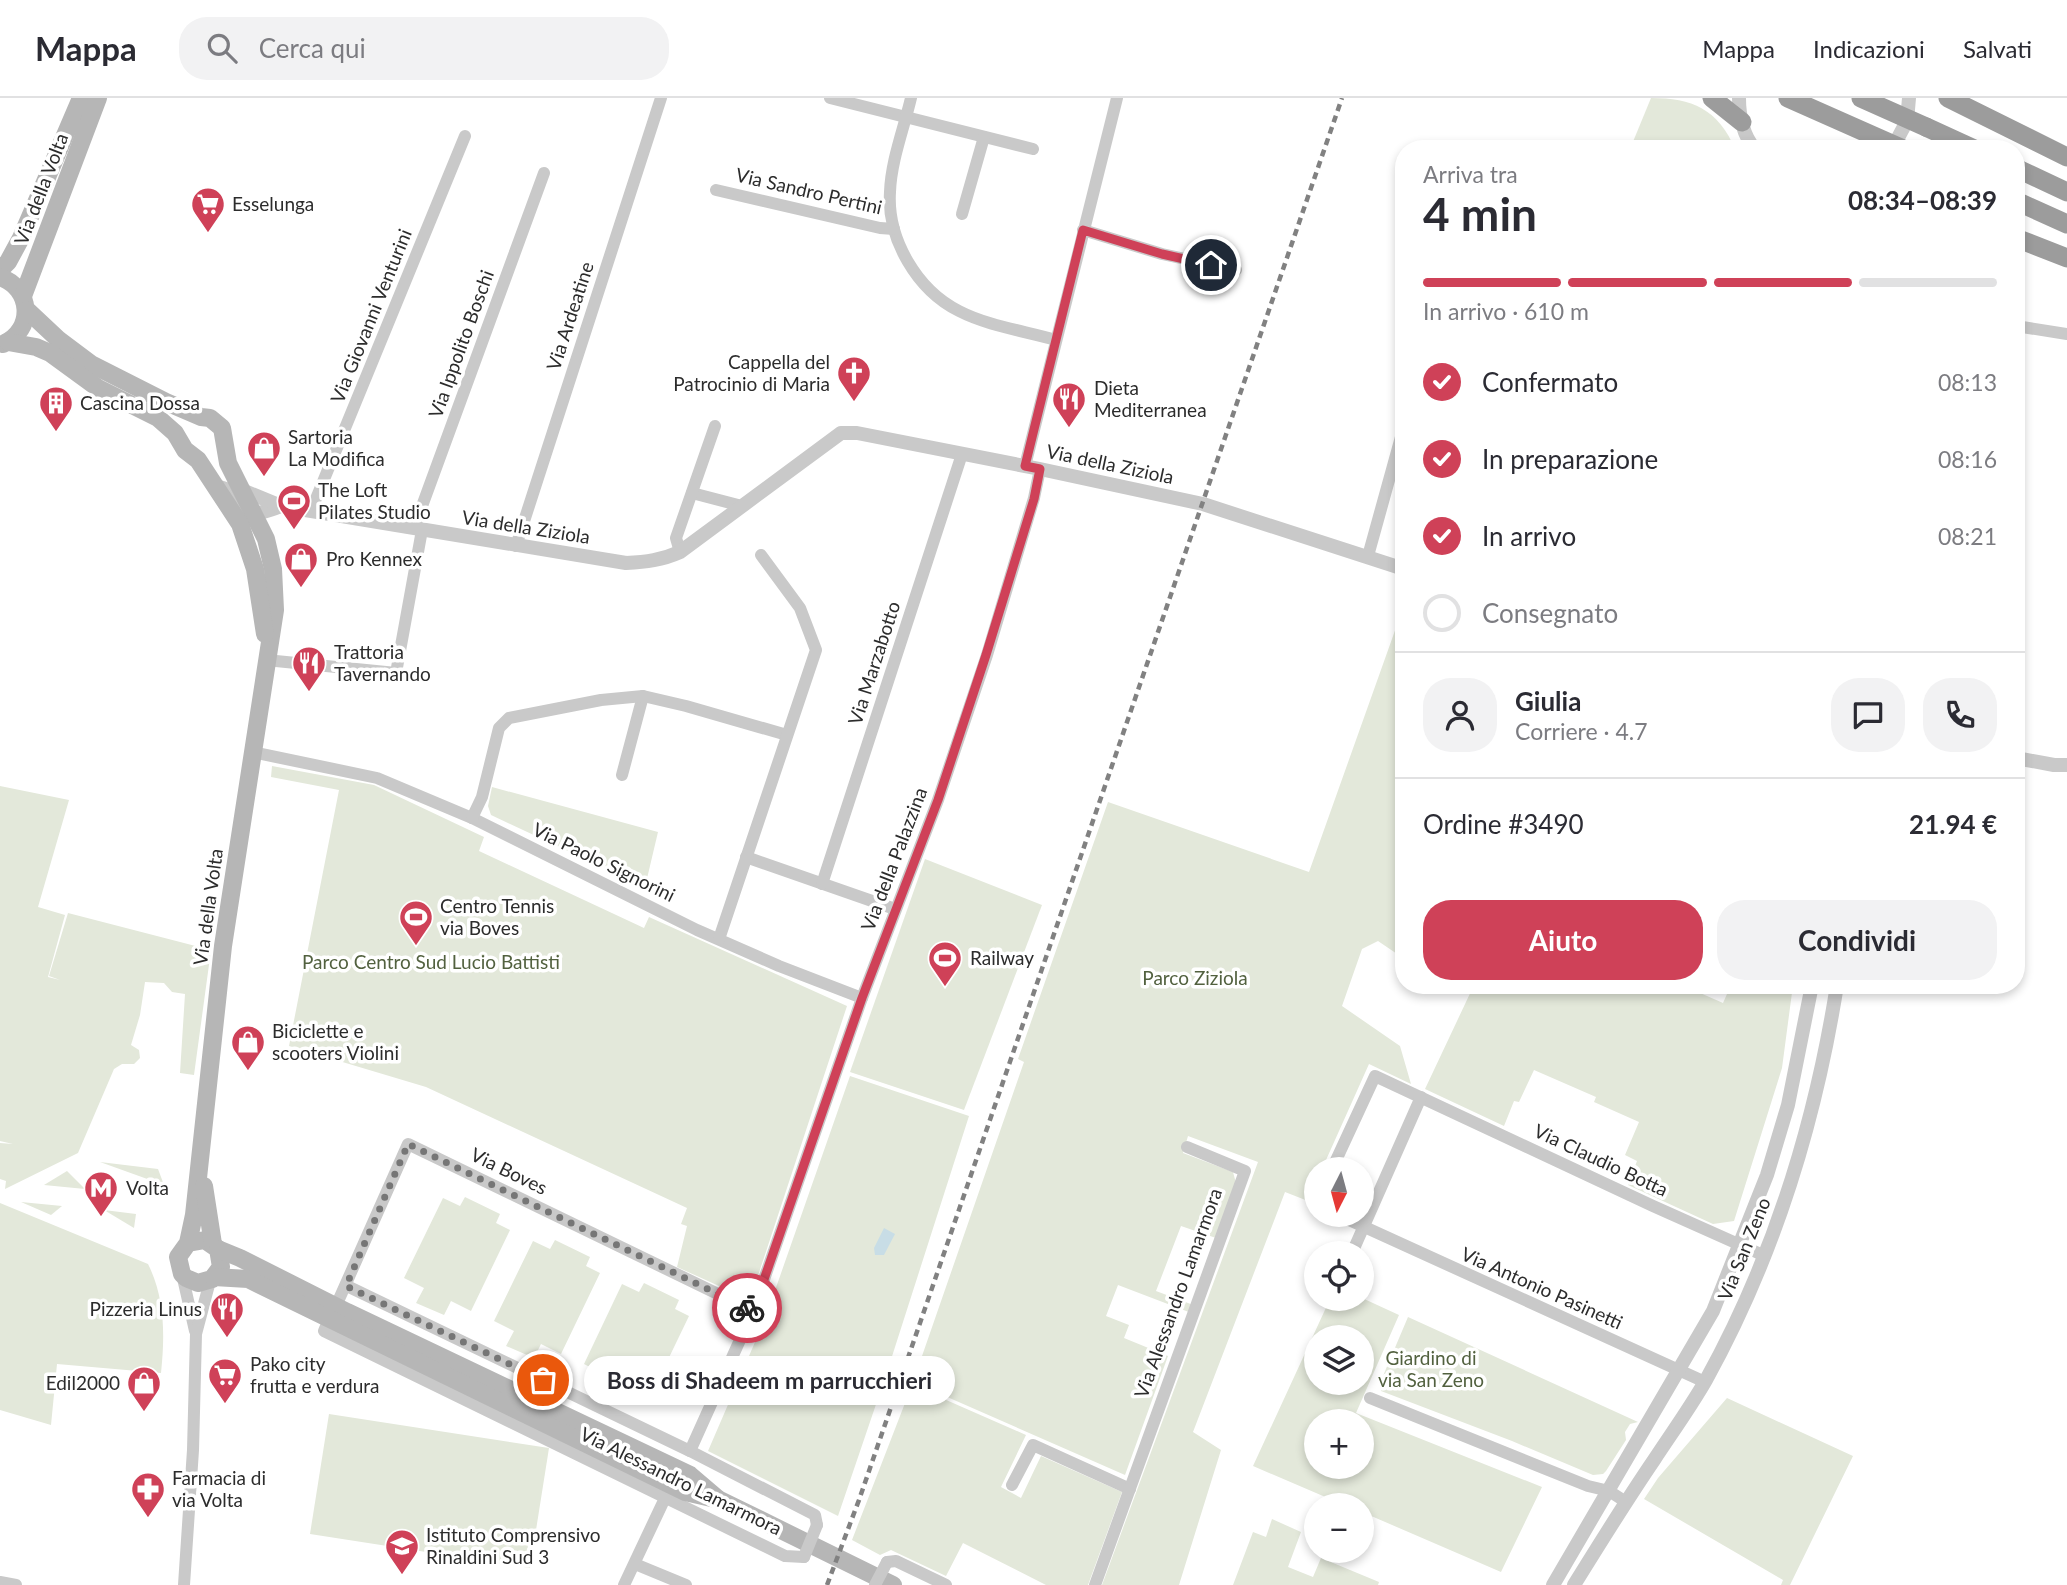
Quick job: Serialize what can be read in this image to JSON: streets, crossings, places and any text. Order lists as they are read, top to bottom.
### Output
{
  "streets": {
    "main road": ["Via della Volta", "Via Alessandro Lamarmora"],
    "street": [
      "Via Sandro Pertini",
      "Via Giovanni Venturini",
      "Via Ardeatine",
      "Via Ippolito Boschi",
      "Via della Ziziola",
      "Via Marzabotto",
      "Via della Palazzina",
      "Via Paolo Signorini",
      "Via Claudio Botta",
      "Via Boves",
      "Via San Zeno",
      "Via Antonio Pasinetti"
    ]
  },
  "crossings": [
    ["Via della Volta", "Via Ippolito Boschi"],
    ["Via della Volta", "Via Paolo Signorini"],
    ["Via della Volta", "Via Alessandro Lamarmora"],
    ["Via Giovanni Venturini", "Via della Ziziola"],
    ["Via Ardeatine", "Via della Ziziola"],
    ["Via Ippolito Boschi", "Via della Ziziola"],
    ["Via della Ziziola", "Via Marzabotto"],
    ["Via della Ziziola", "Via della Palazzina"],
    ["Via della Palazzina", "Via Paolo Signorini"],
    ["Via della Palazzina", "Via Boves"],
    ["Via della Palazzina", "Via Alessandro Lamarmora"],
    ["Via Claudio Botta", "Via San Zeno"],
    ["Via Boves", "Via Alessandro Lamarmora"],
    ["Via San Zeno", "Via Antonio Pasinetti"]
  ],
  "parks": ["Parco Centro Sud Lucio Battisti", "Parco Ziziola", "Giardino di via San Zeno"],
  "places": {
    "supermarket": ["Esselunga", "Pako city frutta e verdura"],
    "church": ["Cappella del Patrocinio di Maria"],
    "restaurant": ["Dieta Mediterranea", "Trattoria Tavernando", "Pizzeria Linus"],
    "building": ["Cascina Dossa"],
    "shop": [
      "Sartoria La Modifica",
      "Pro Kennex",
      "Biciclette e scooters Violini",
      "Edil2000"
    ],
    "sports": ["The Loft Pilates Studio", "Centro Tennis via Boves", "Railway"],
    "metro station": ["Volta"],
    "other": ["Boss di Shadeem m parrucchieri"],
    "pharmacy": ["Farmacia di via Volta"],
    "school or university": ["Istituto Comprensivo Rinaldini Sud 3"]
  },
  "north": "bottom",
  "page": {
    "header": "Mappa",
    "search": "Cerca qui",
    "nav": ["Mappa", "Indicazioni", "Salvati"],
    "heading": ["4 min", "Arriva tra", "08:34–08:39"],
    "panel": [
      "Giulia",
      "Corriere · 4.7",
      "Ordine #3490",
      "21.94 €"
    ],
    "bar": "In arrivo · 610 m",
    "list": [
      ["Confermato", "08:13"],
      ["In preparazione", "08:16"],
      ["In arrivo", "08:21"],
      "Consegnato"
    ],
    "buttons": ["Aiuto", "Condividi"],
    "map_buttons": ["+", "−"],
    "bubble": "Boss di Shadeem m parrucchieri"
  }
}
